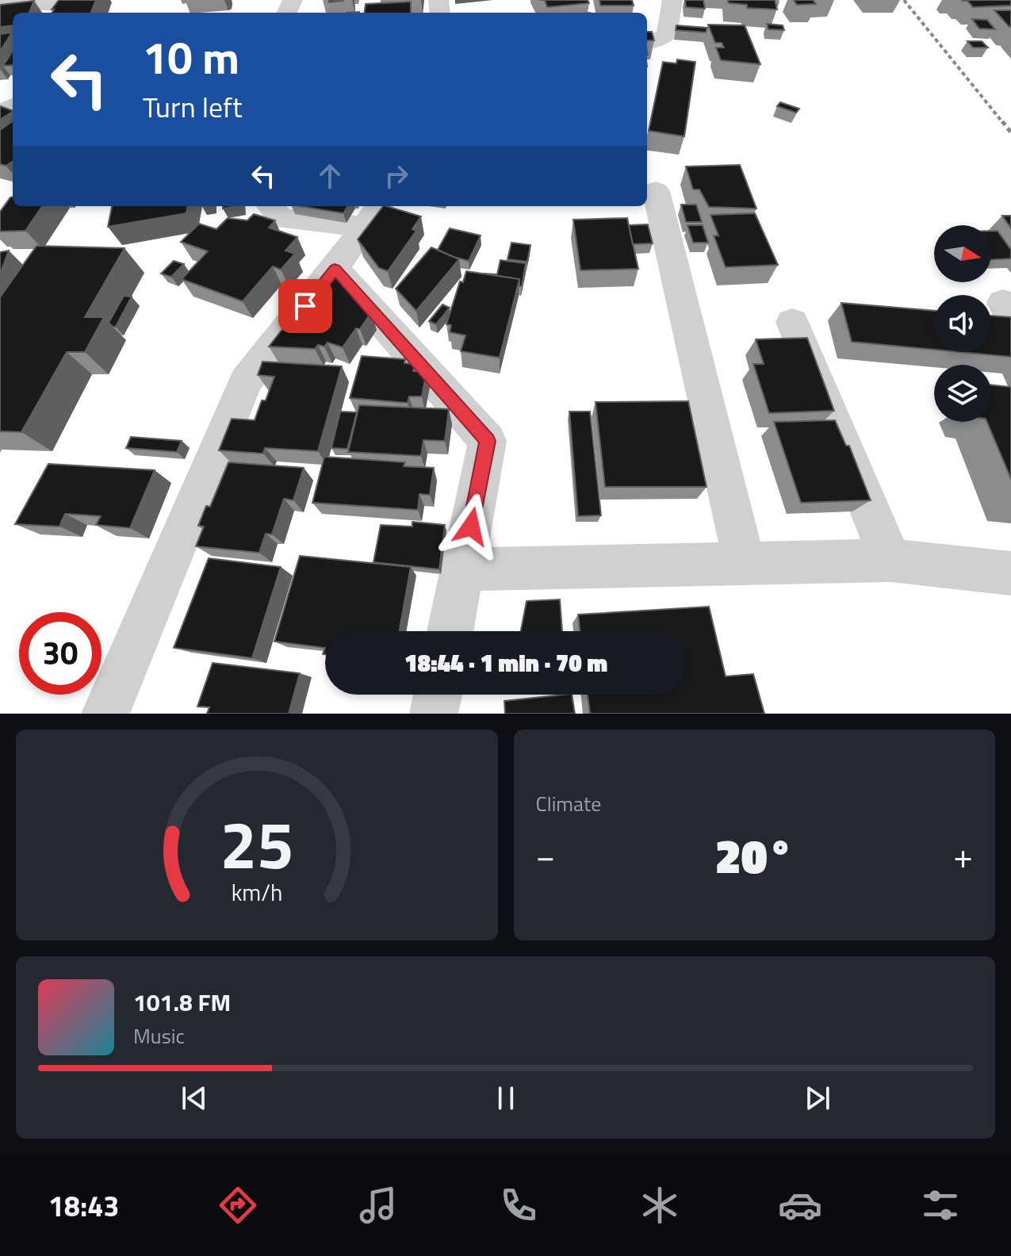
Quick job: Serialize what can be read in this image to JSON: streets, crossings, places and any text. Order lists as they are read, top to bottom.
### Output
{
  "north": "right",
  "page": {
    "turn": ["10 m", "Turn left"],
    "limit": "30",
    "trip": "18:44 · 1 min · 70 m",
    "tile": "Climate",
    "heat": ["−", "20°", "+"],
    "song": ["101.8 FM", "Music"],
    "tabs": "18:43",
    "gauge": ["25", "km/h"]
  }
}
